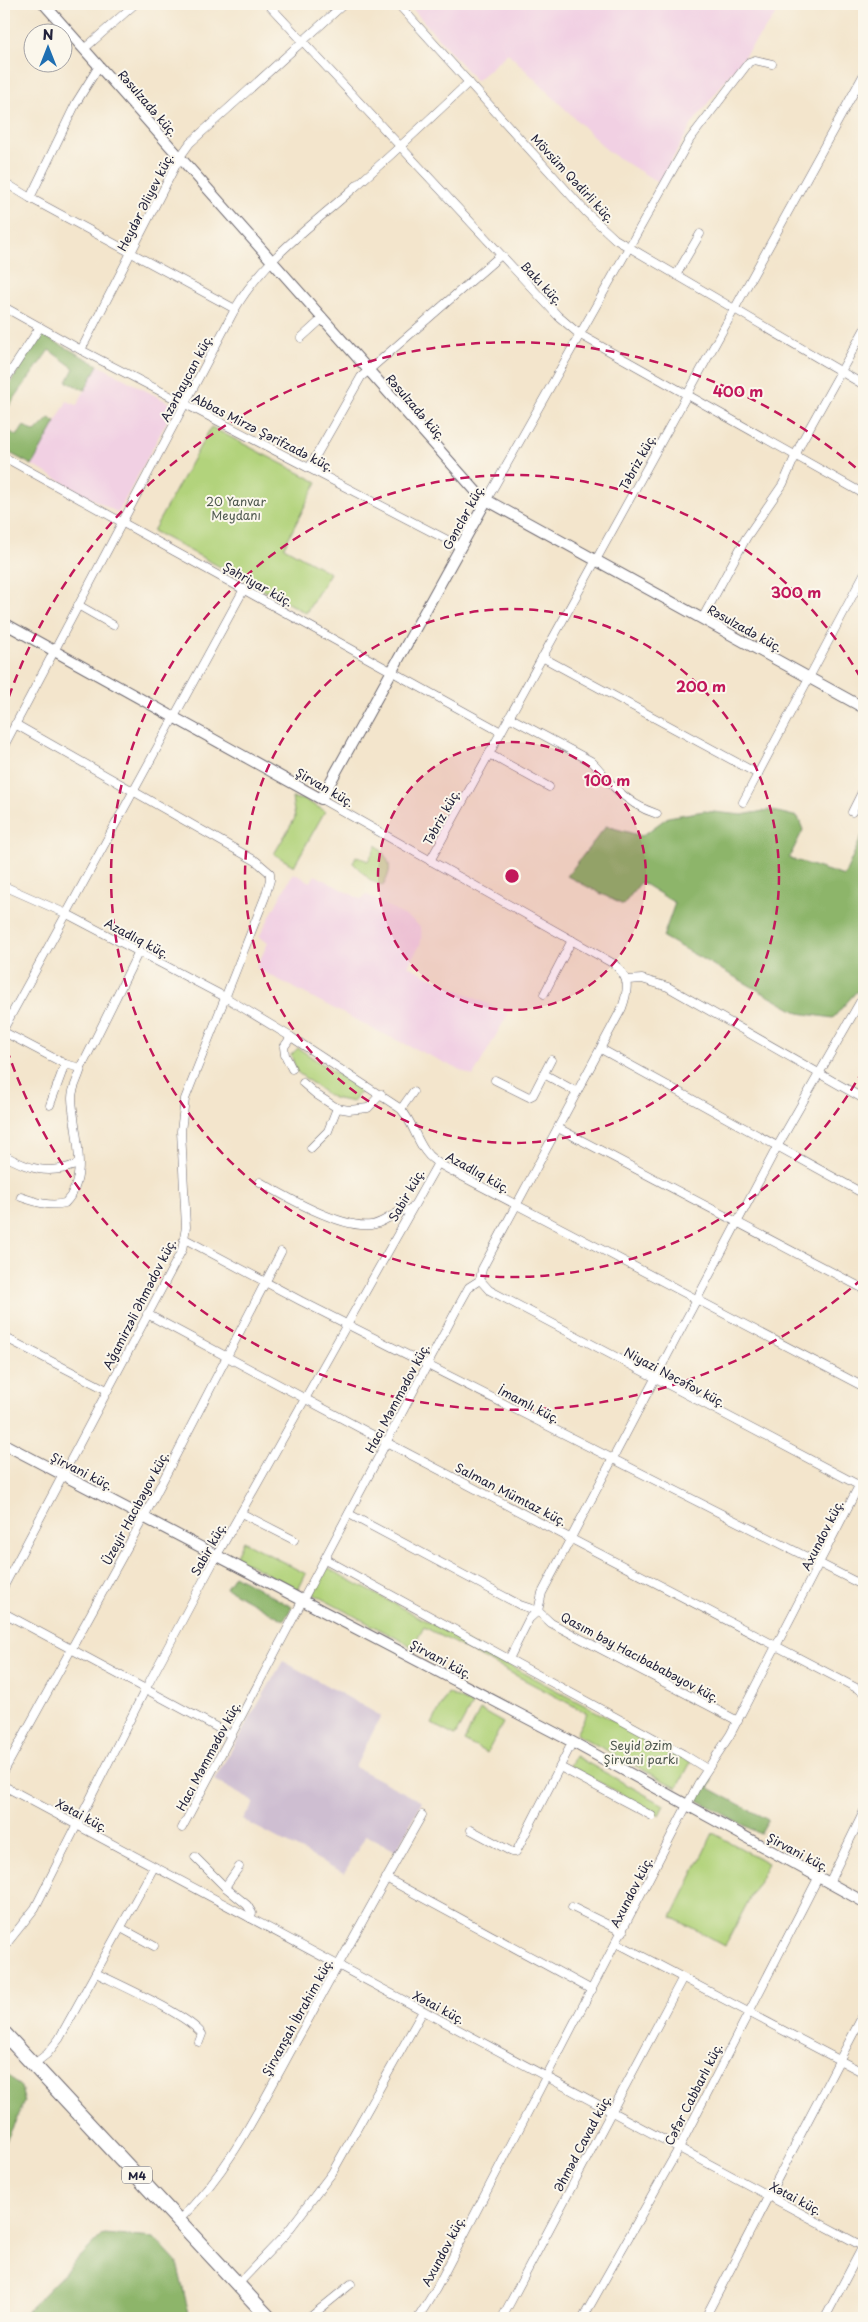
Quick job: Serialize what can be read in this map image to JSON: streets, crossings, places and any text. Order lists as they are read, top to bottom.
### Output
{
  "streets": {
    "highway": ["M4"],
    "street": [
      "Rəsulzadə küç.",
      "Mövsüm Qədirli küç.",
      "Heydər Əliyev küç.",
      "Bakı küç.",
      "Azərbaycan küç.",
      "Abbas Mirzə Şərifzadə küç.",
      "Təbriz küç.",
      "Gənclər küç.",
      "Şəhriyar küç.",
      "Şirvan küç.",
      "Azadlıq küç.",
      "Sabir küç.",
      "Ağamirzəli Əhmədov küç.",
      "Niyazi Nəcəfov küç.",
      "Hacı Məmmədov küç.",
      "İmamlı küç.",
      "Şirvani küç.",
      "Salman Mümtaz küç.",
      "Üzeyir Hacıbəyov küç.",
      "Axundov küç.",
      "Qasım bəy Hacıbababəyov küç.",
      "Xətai küç.",
      "Şirvanşah İbrahim küç.",
      "Cəfər Cabbarlı küç.",
      "Əhməd Cavad küç."
    ]
  },
  "crossings": [
    ["Rəsulzadə küç.", "Heydər Əliyev küç."],
    ["Rəsulzadə küç.", "Azərbaycan küç."],
    ["Rəsulzadə küç.", "Təbriz küç."],
    ["Rəsulzadə küç.", "Gənclər küç."],
    ["Mövsüm Qədirli küç.", "Azərbaycan küç."],
    ["Mövsüm Qədirli küç.", "Təbriz küç."],
    ["Mövsüm Qədirli küç.", "Gənclər küç."],
    ["Heydər Əliyev küç.", "Bakı küç."],
    ["Heydər Əliyev küç.", "Abbas Mirzə Şərifzadə küç."],
    ["Bakı küç.", "Azərbaycan küç."],
    ["Bakı küç.", "Təbriz küç."],
    ["Bakı küç.", "Gənclər küç."],
    ["Azərbaycan küç.", "Abbas Mirzə Şərifzadə küç."],
    ["Azərbaycan küç.", "Şəhriyar küç."],
    ["Azərbaycan küç.", "Şirvan küç."],
    ["Abbas Mirzə Şərifzadə küç.", "Gənclər küç."],
    ["Təbriz küç.", "Şəhriyar küç."],
    ["Təbriz küç.", "Şirvan küç."],
    ["Gənclər küç.", "Şəhriyar küç."],
    ["Gənclər küç.", "Şirvan küç."],
    ["Şirvan küç.", "Hacı Məmmədov küç."],
    ["Azadlıq küç.", "Sabir küç."],
    ["Azadlıq küç.", "Ağamirzəli Əhmədov küç."],
    ["Azadlıq küç.", "Hacı Məmmədov küç."],
    ["Sabir küç.", "İmamlı küç."],
    ["Sabir küç.", "Şirvani küç."],
    ["Sabir küç.", "Salman Mümtaz küç."],
    ["Sabir küç.", "Xətai küç."],
    ["Ağamirzəli Əhmədov küç.", "İmamlı küç."],
    ["Ağamirzəli Əhmədov küç.", "Şirvani küç."],
    ["Ağamirzəli Əhmədov küç.", "Salman Mümtaz küç."],
    ["Niyazi Nəcəfov küç.", "Hacı Məmmədov küç."],
    ["Niyazi Nəcəfov küç.", "Axundov küç."],
    ["Hacı Məmmədov küç.", "İmamlı küç."],
    ["Hacı Məmmədov küç.", "Şirvani küç."],
    ["Hacı Məmmədov küç.", "Salman Mümtaz küç."],
    ["Hacı Məmmədov küç.", "Qasım bəy Hacıbababəyov küç."],
    ["İmamlı küç.", "Üzeyir Hacıbəyov küç."],
    ["İmamlı küç.", "Axundov küç."],
    ["Şirvani küç.", "Üzeyir Hacıbəyov küç."],
    ["Şirvani küç.", "Axundov küç."],
    ["Şirvani küç.", "Cəfər Cabbarlı küç."],
    ["Salman Mümtaz küç.", "Üzeyir Hacıbəyov küç."],
    ["Salman Mümtaz küç.", "Axundov küç."],
    ["Axundov küç.", "Qasım bəy Hacıbababəyov küç."],
    ["Axundov küç.", "Xətai küç."],
    ["Xətai küç.", "Şirvanşah İbrahim küç."],
    ["Xətai küç.", "Cəfər Cabbarlı küç."],
    ["Xətai küç.", "Əhməd Cavad küç."],
    ["Şirvanşah İbrahim küç.", "M4"]
  ],
  "parks": ["20 Yanvar Meydanı", "Seyid Əzim Şirvani parkı"],
  "north": "top",
  "rings": [
    "400 m",
    "300 m",
    "200 m",
    "100 m"
  ]
}
